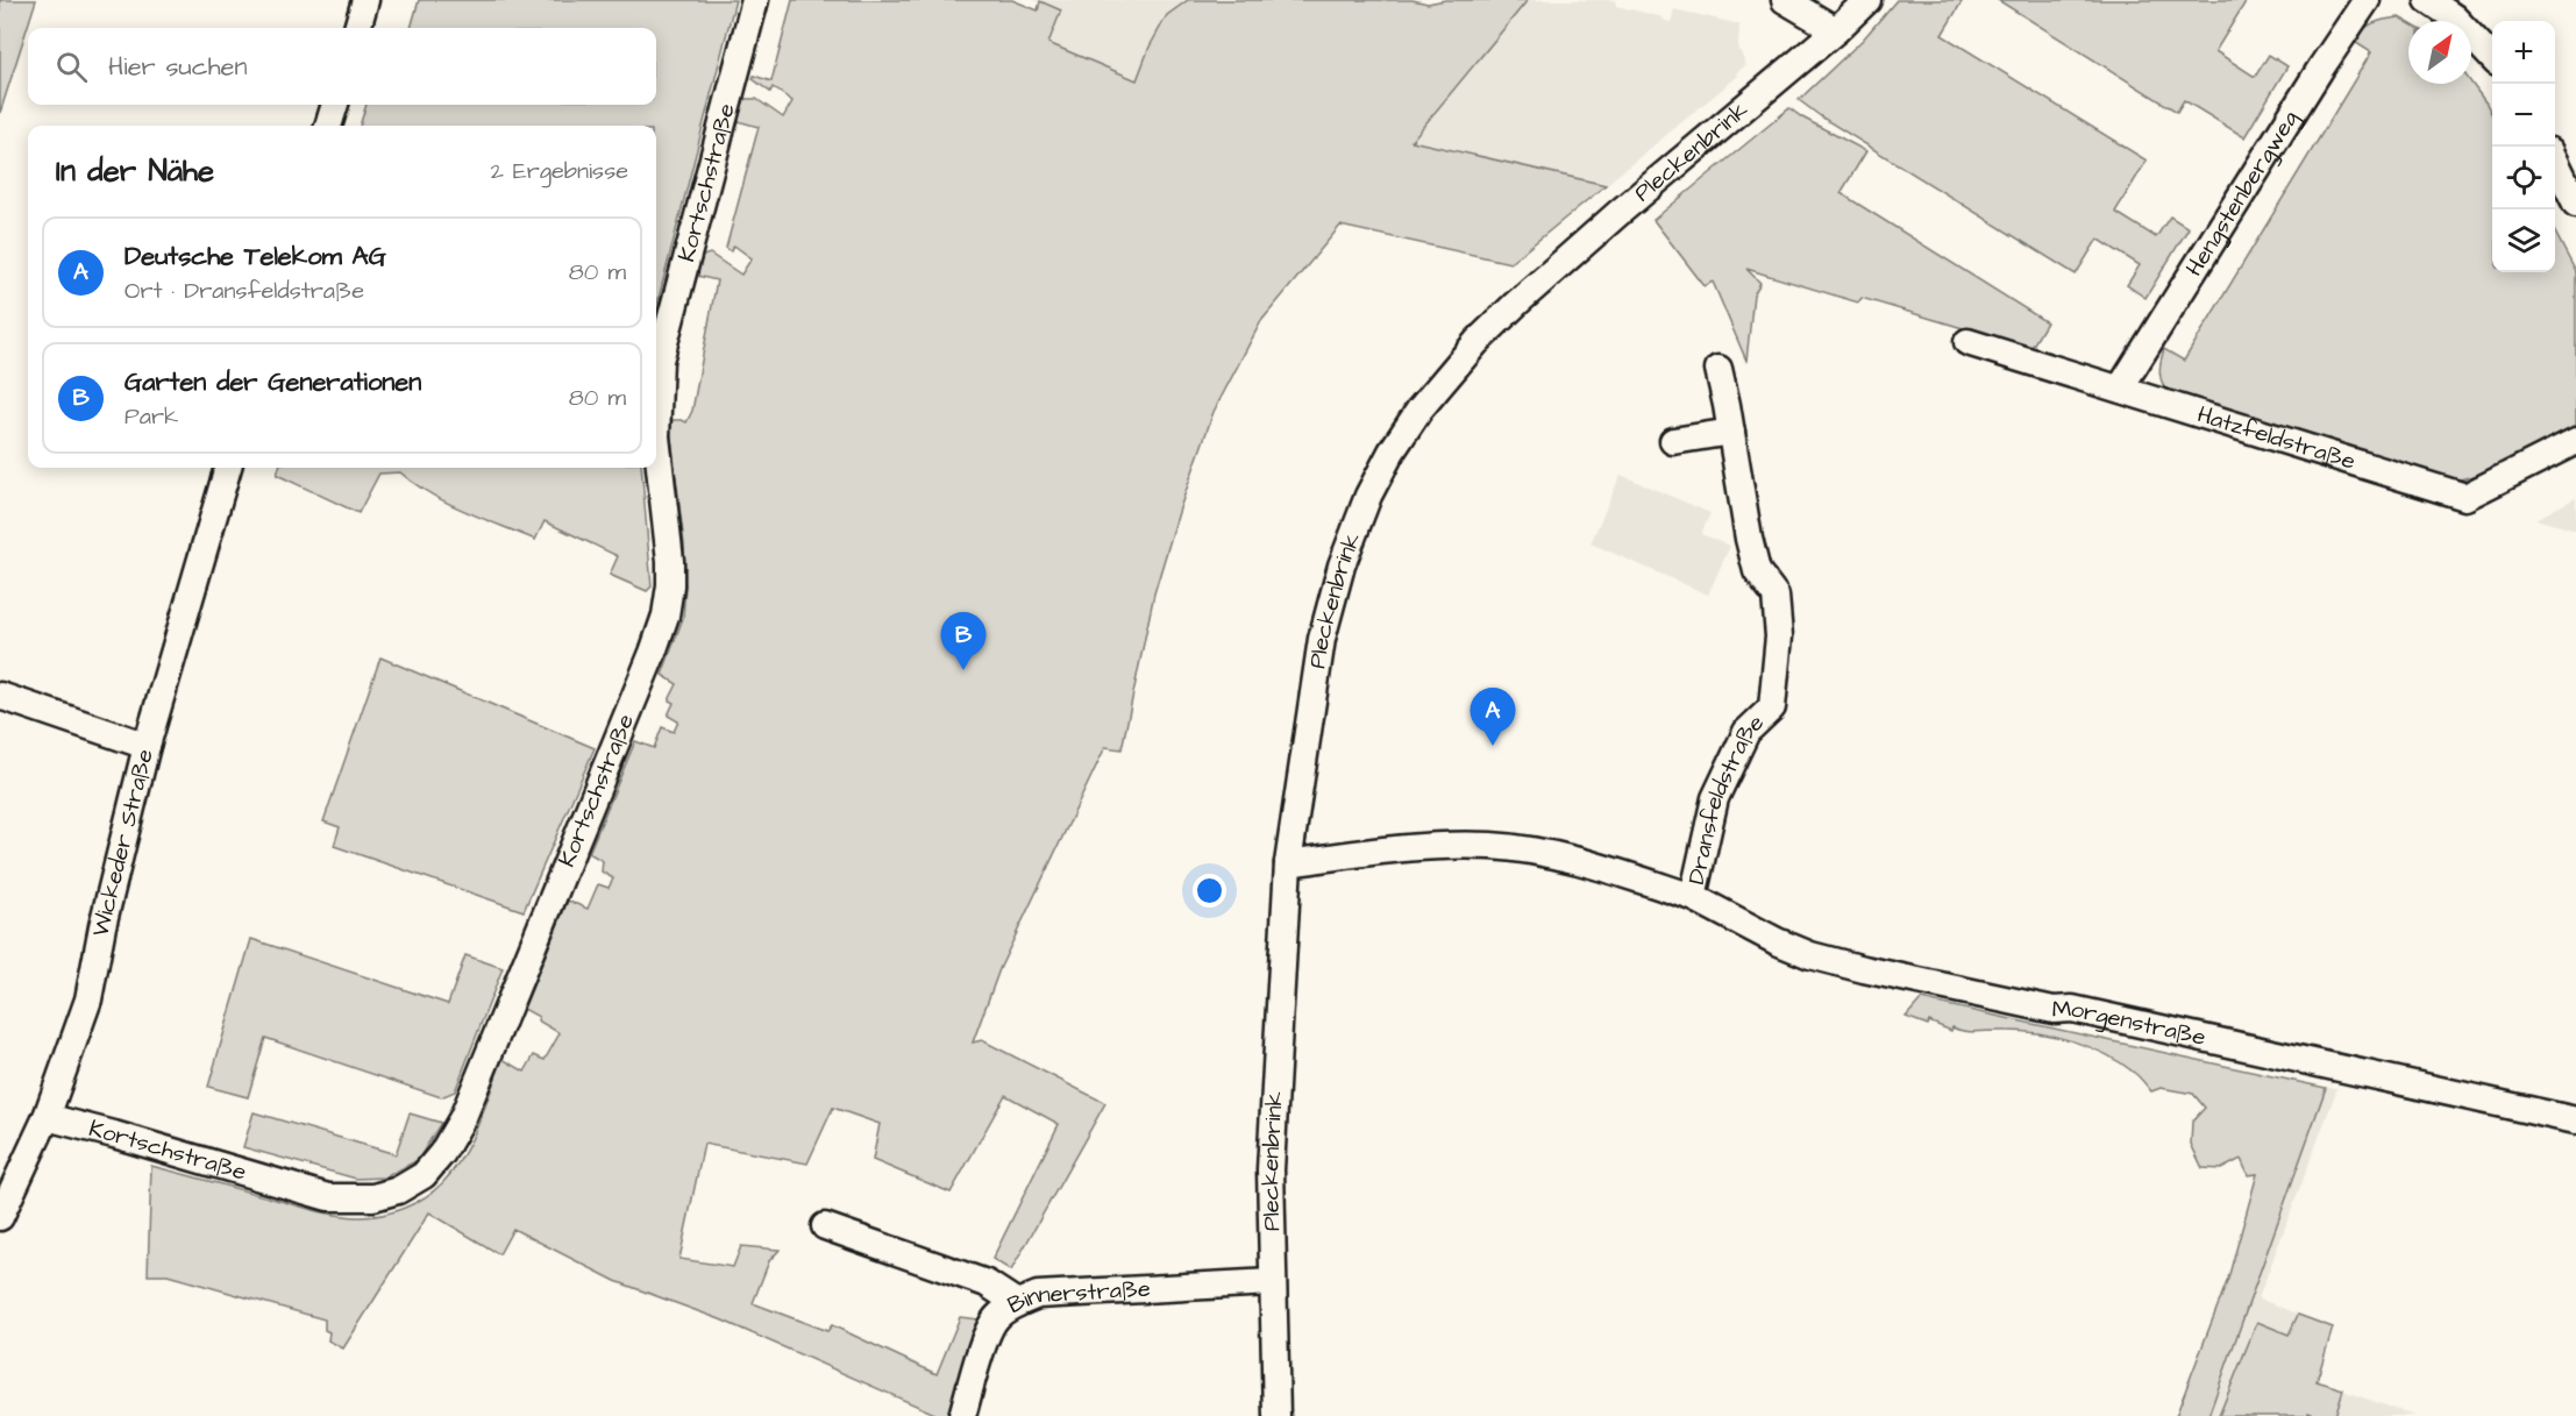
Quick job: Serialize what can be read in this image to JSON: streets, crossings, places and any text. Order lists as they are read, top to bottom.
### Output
{
  "streets": {
    "street": [
      "Pleckenbrink",
      "Kortschstraße",
      "Hengstenbergweg",
      "Hatzfeldstraße",
      "Dransfeldstraße",
      "Wickeder Straße",
      "Morgenstraße",
      "Binnerstraße"
    ]
  },
  "crossings": [
    ["Pleckenbrink", "Dransfeldstraße"],
    ["Pleckenbrink", "Binnerstraße"],
    ["Kortschstraße", "Wickeder Straße"],
    ["Hengstenbergweg", "Hatzfeldstraße"],
    ["Dransfeldstraße", "Morgenstraße"]
  ],
  "north": "top right",
  "page": {
    "map_buttons": ["+", "−"],
    "search": "Hier suchen",
    "heading": ["In der Nähe", "2 Ergebnisse"],
    "list": [
      {
        "mark": "A",
        "name": "Deutsche Telekom AG",
        "note": "Ort · Dransfeldstraße",
        "value": "80 m"
      },
      {
        "mark": "B",
        "name": "Garten der Generationen",
        "note": "Park",
        "value": "80 m"
      }
    ],
    "pins": ["B", "A"]
  }
}
